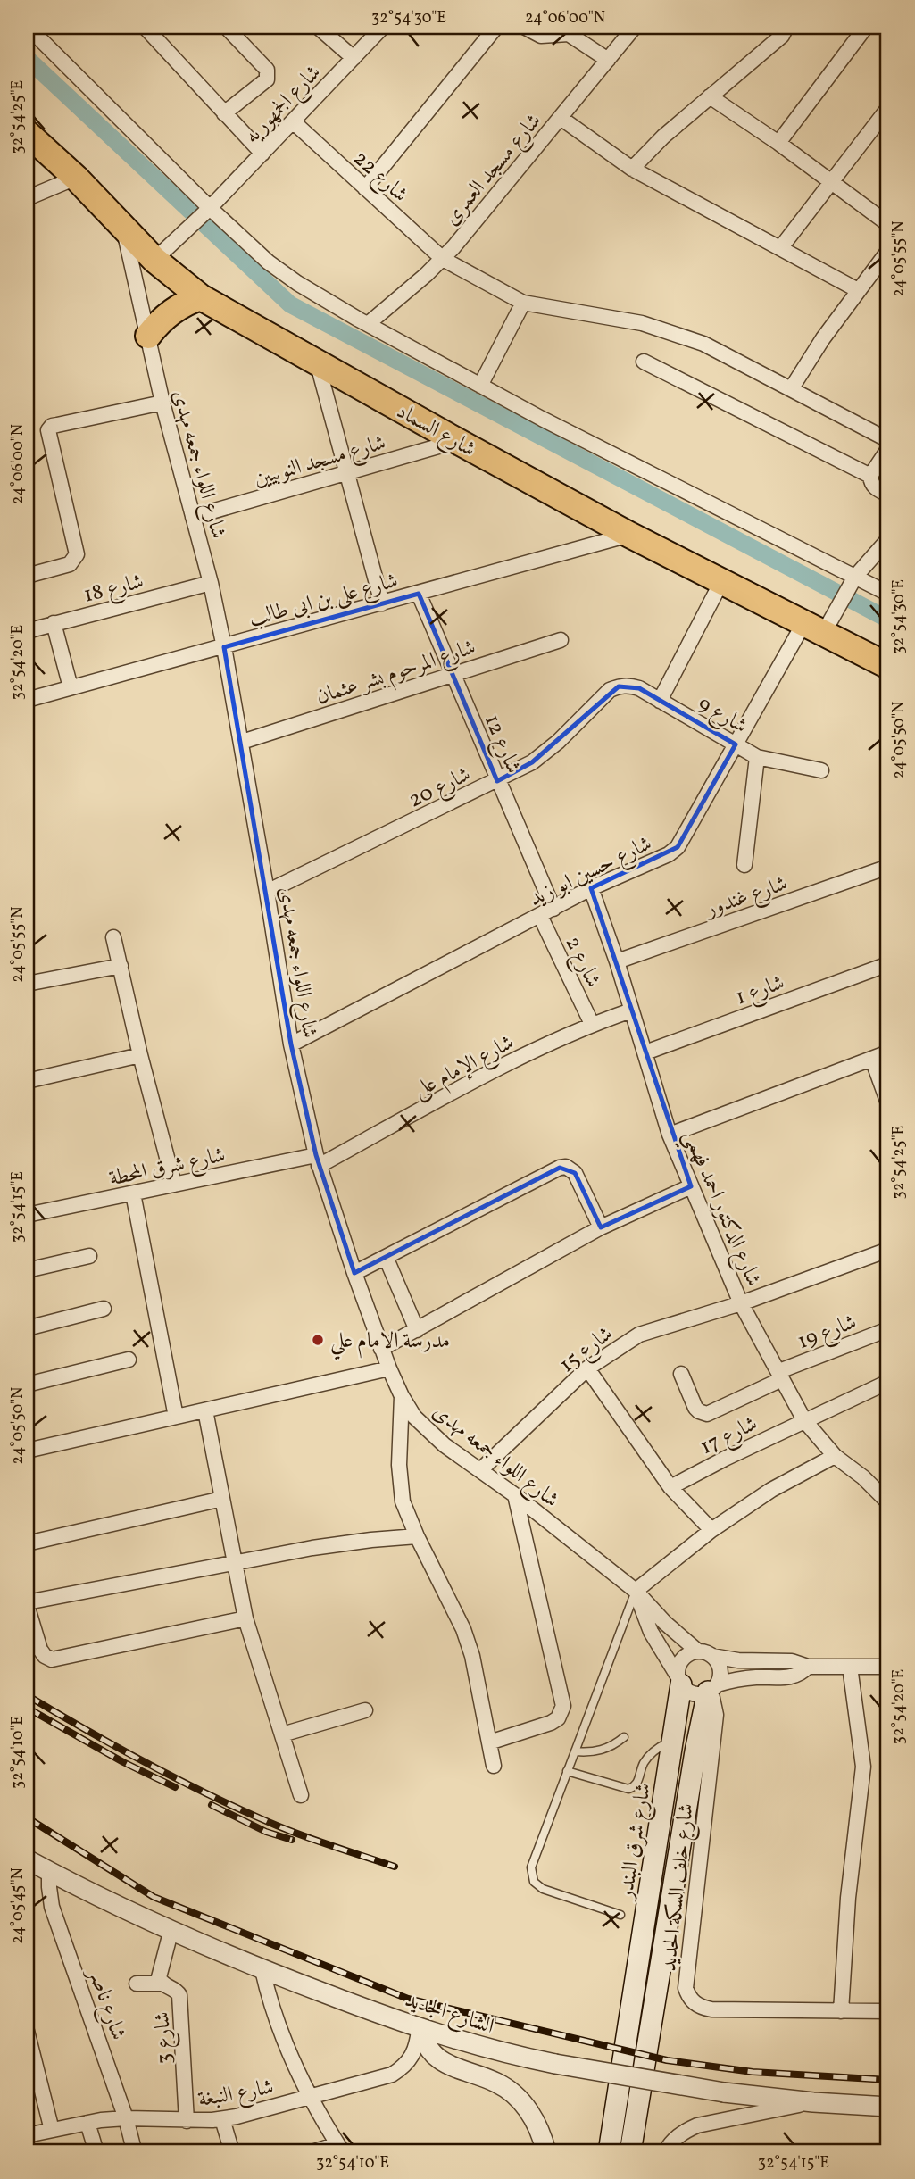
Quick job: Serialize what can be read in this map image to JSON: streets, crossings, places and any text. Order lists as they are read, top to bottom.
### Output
{
  "streets": {
    "highway": ["شارع السماد"],
    "main road": ["شارع شرق البندر"],
    "street": [
      "شارع الجمهوريه",
      "شارع مسجد العمرى",
      "شارع 22",
      "شارع مسجد النوبيين",
      "شارع اللواء جمعه مهدى",
      "شارع 18",
      "شارع على بن ابى طالب",
      "شارع المرحوم بشر عثمان",
      "شارع 9",
      "شارع 12",
      "شارع 20",
      "شارع حسين ابو زيد",
      "شارع غندور",
      "شارع 2",
      "شارع 1",
      "شارع الإمام على",
      "شارع شرق المحطة",
      "شارع الدكتور احمد فهمي",
      "شارع 19",
      "شارع 15",
      "شارع 17",
      "شارع خلف السكة الحديد",
      "شارع ناصر",
      "الشارع الجديد",
      "شارع 3",
      "شارع النبغة"
    ]
  },
  "crossings": [
    ["شارع الجمهوريه", "شارع 22"],
    ["شارع الجمهوريه", "شارع السماد"],
    ["شارع مسجد العمرى", "شارع 22"],
    ["شارع السماد", "شارع مسجد النوبيين"],
    ["شارع السماد", "شارع اللواء جمعه مهدى"],
    ["شارع السماد", "شارع على بن ابى طالب"],
    ["شارع السماد", "شارع حسين ابو زيد"],
    ["شارع مسجد النوبيين", "شارع اللواء جمعه مهدى"],
    ["شارع اللواء جمعه مهدى", "شارع 18"],
    ["شارع اللواء جمعه مهدى", "شارع على بن ابى طالب"],
    ["شارع اللواء جمعه مهدى", "شارع المرحوم بشر عثمان"],
    ["شارع اللواء جمعه مهدى", "شارع 20"],
    ["شارع اللواء جمعه مهدى", "شارع حسين ابو زيد"],
    ["شارع اللواء جمعه مهدى", "شارع الإمام على"],
    ["شارع اللواء جمعه مهدى", "شارع شرق المحطة"],
    ["شارع اللواء جمعه مهدى", "شارع 15"],
    ["شارع اللواء جمعه مهدى", "شارع شرق البندر"],
    ["شارع اللواء جمعه مهدى", "شارع خلف السكة الحديد"],
    ["شارع على بن ابى طالب", "شارع 12"],
    ["شارع المرحوم بشر عثمان", "شارع 12"],
    ["شارع 9", "شارع 20"],
    ["شارع 9", "شارع حسين ابو زيد"],
    ["شارع 12", "شارع 20"],
    ["شارع 12", "شارع حسين ابو زيد"],
    ["شارع حسين ابو زيد", "شارع 2"],
    ["شارع حسين ابو زيد", "شارع الدكتور احمد فهمي"],
    ["شارع غندور", "شارع الدكتور احمد فهمي"],
    ["شارع 2", "شارع الإمام على"],
    ["شارع 1", "شارع الدكتور احمد فهمي"],
    ["شارع الإمام على", "شارع شرق المحطة"],
    ["شارع الإمام على", "شارع الدكتور احمد فهمي"],
    ["شارع الدكتور احمد فهمي", "شارع 19"],
    ["شارع الدكتور احمد فهمي", "شارع 15"],
    ["شارع الدكتور احمد فهمي", "شارع 17"],
    ["شارع شرق البندر", "شارع خلف السكة الحديد"],
    ["شارع ناصر", "الشارع الجديد"],
    ["شارع ناصر", "شارع النبغة"],
    ["الشارع الجديد", "شارع 3"],
    ["الشارع الجديد", "شارع النبغة"],
    ["شارع 3", "شارع النبغة"]
  ],
  "places": ["مدرسة الامام علي"],
  "coordinates": [
    "32°54'30\"E",
    "24°06'00\"N",
    "32°54'25\"E",
    "24°05'55\"N",
    "32°54'20\"E",
    "24°05'50\"N",
    "32°54'15\"E",
    "32°54'10\"E",
    "24°05'45\"N"
  ]
}
